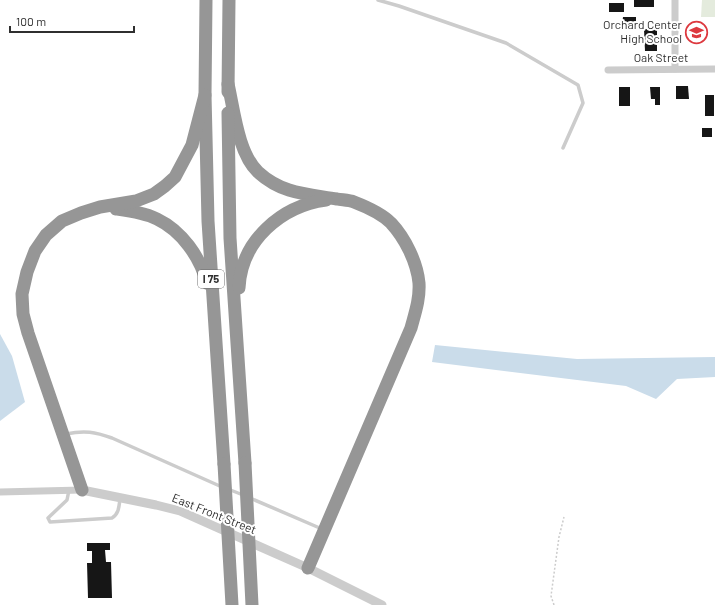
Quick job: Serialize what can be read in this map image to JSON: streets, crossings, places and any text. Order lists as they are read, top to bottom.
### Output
{
  "streets": {
    "highway": ["I 75"],
    "street": ["Oak Street", "East Front Street"]
  },
  "places": {
    "school or university": ["Orchard Center High School"]
  },
  "scale_bar": "100 m"
}
